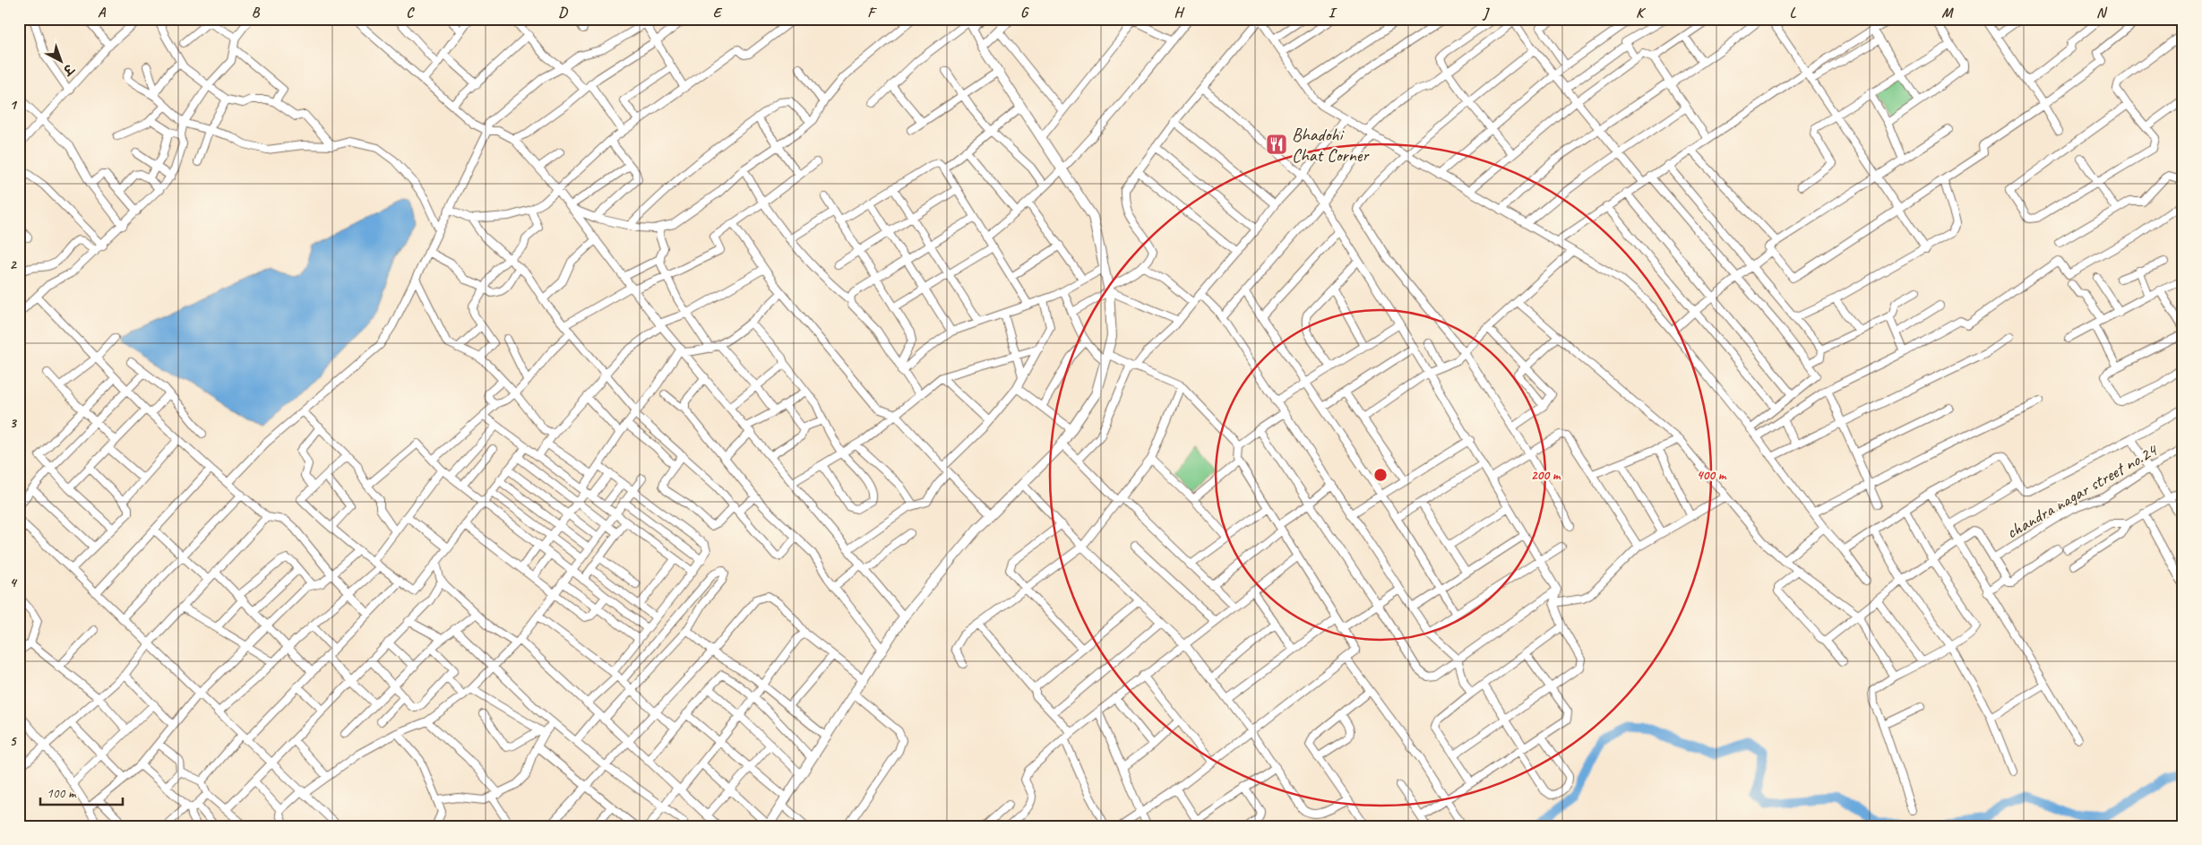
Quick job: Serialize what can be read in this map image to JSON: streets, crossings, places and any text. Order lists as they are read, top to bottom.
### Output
{
  "streets": {
    "street": ["chandra nagar street no.24"]
  },
  "places": {
    "restaurant": ["Bhadohi Chat Corner"]
  },
  "scale_bar": "100 m",
  "north": "bottom right",
  "grid": {
    "columns": [
      "A",
      "B",
      "C",
      "D",
      "E",
      "F",
      "G",
      "H",
      "I",
      "J",
      "K",
      "L",
      "M",
      "N"
    ],
    "rows": [
      "1",
      "2",
      "3",
      "4",
      "5"
    ]
  },
  "rings": ["200 m", "400 m"]
}
